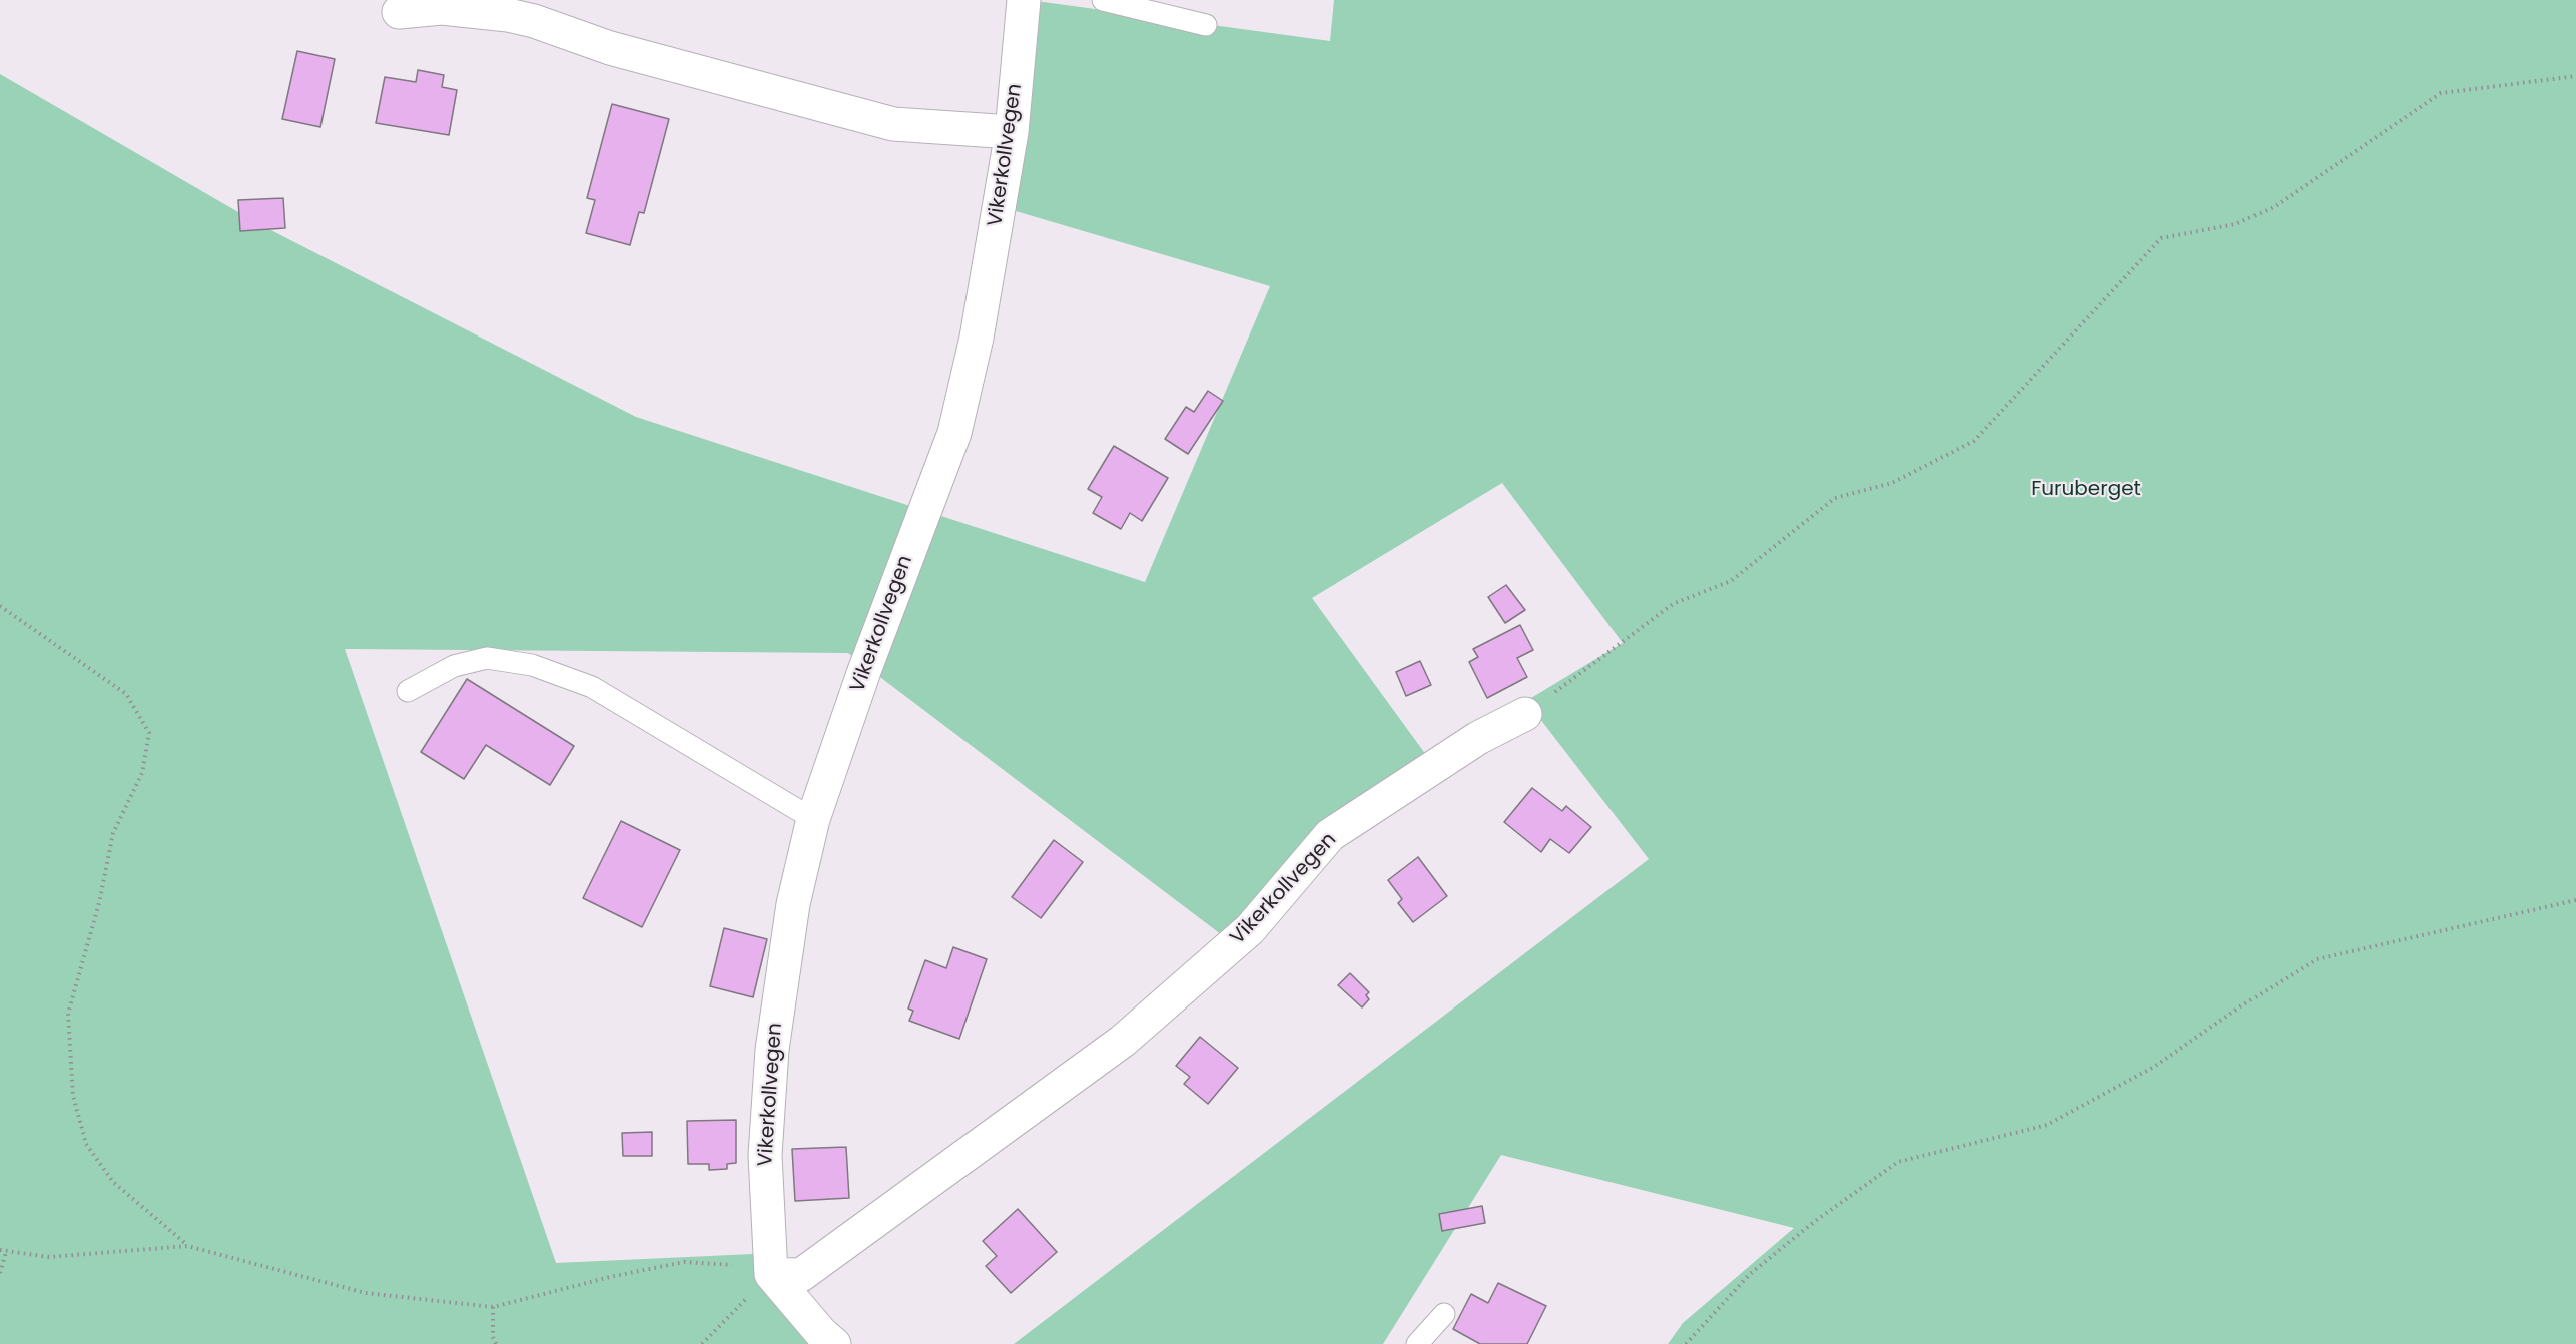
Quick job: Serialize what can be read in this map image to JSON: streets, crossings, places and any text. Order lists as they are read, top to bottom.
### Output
{
  "streets": {
    "street": ["Vikerkollvegen"]
  },
  "parks": ["Furuberget"]
}
